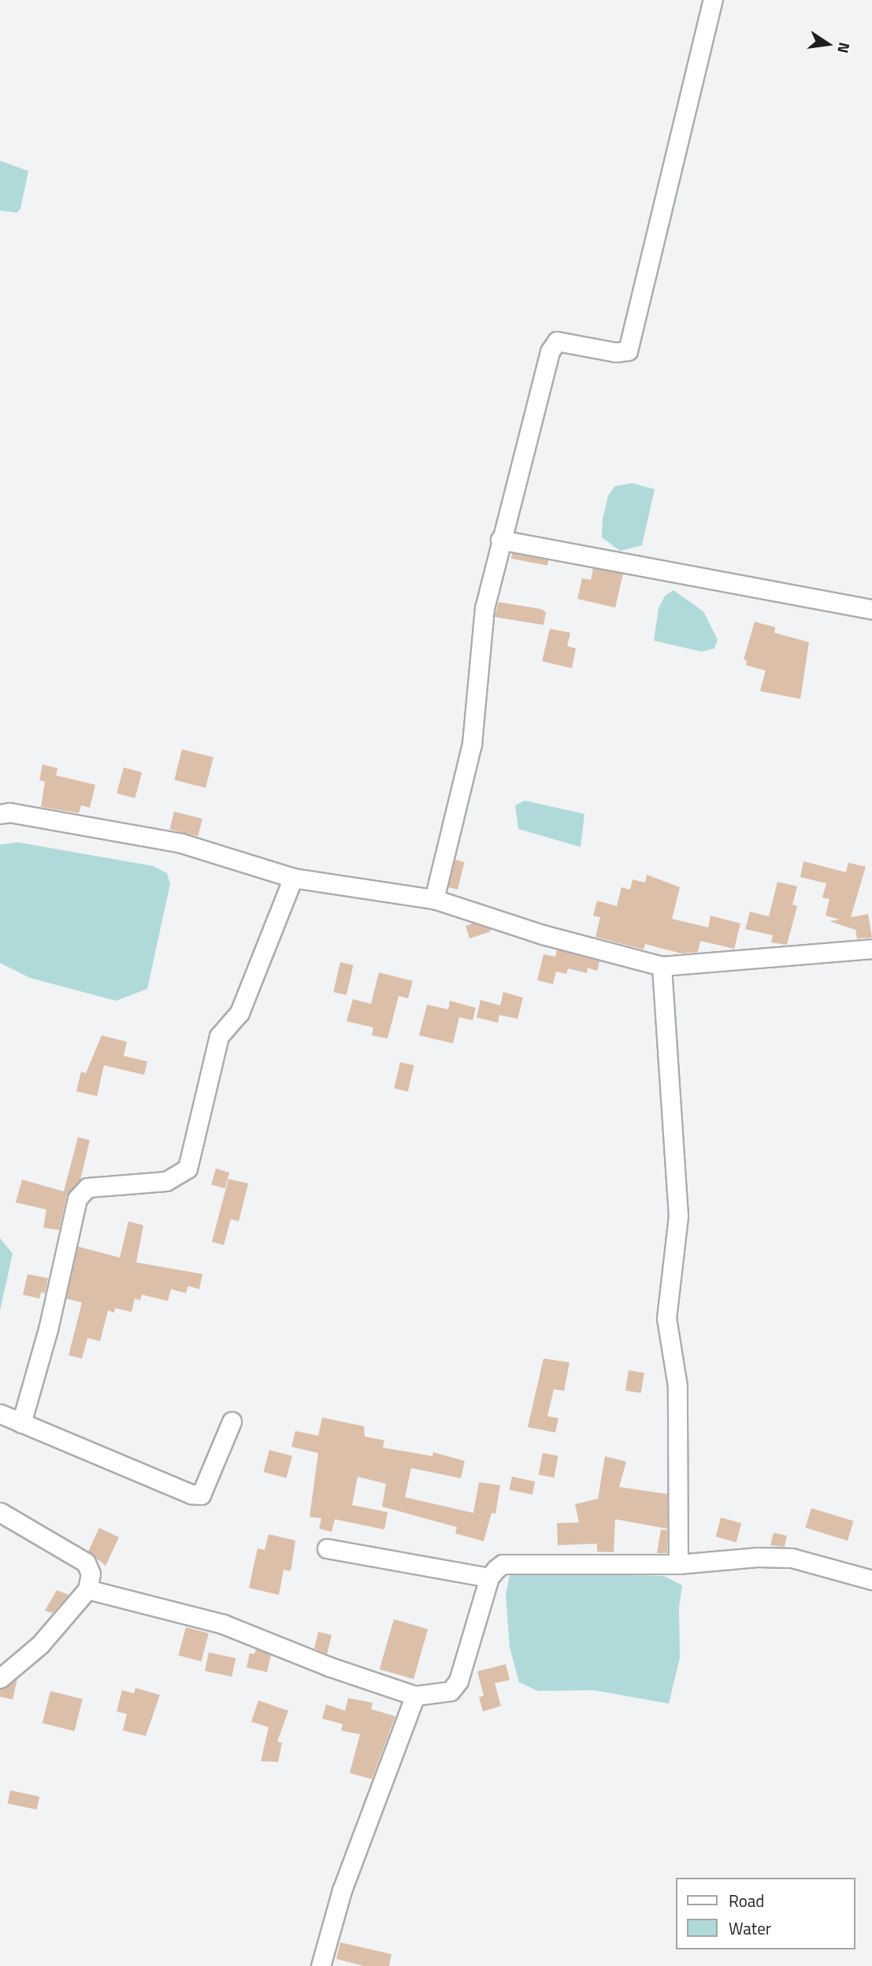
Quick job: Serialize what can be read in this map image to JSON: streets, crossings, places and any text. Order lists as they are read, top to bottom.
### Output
{
  "legend": ["Road", "Water"],
  "north": "right"
}
